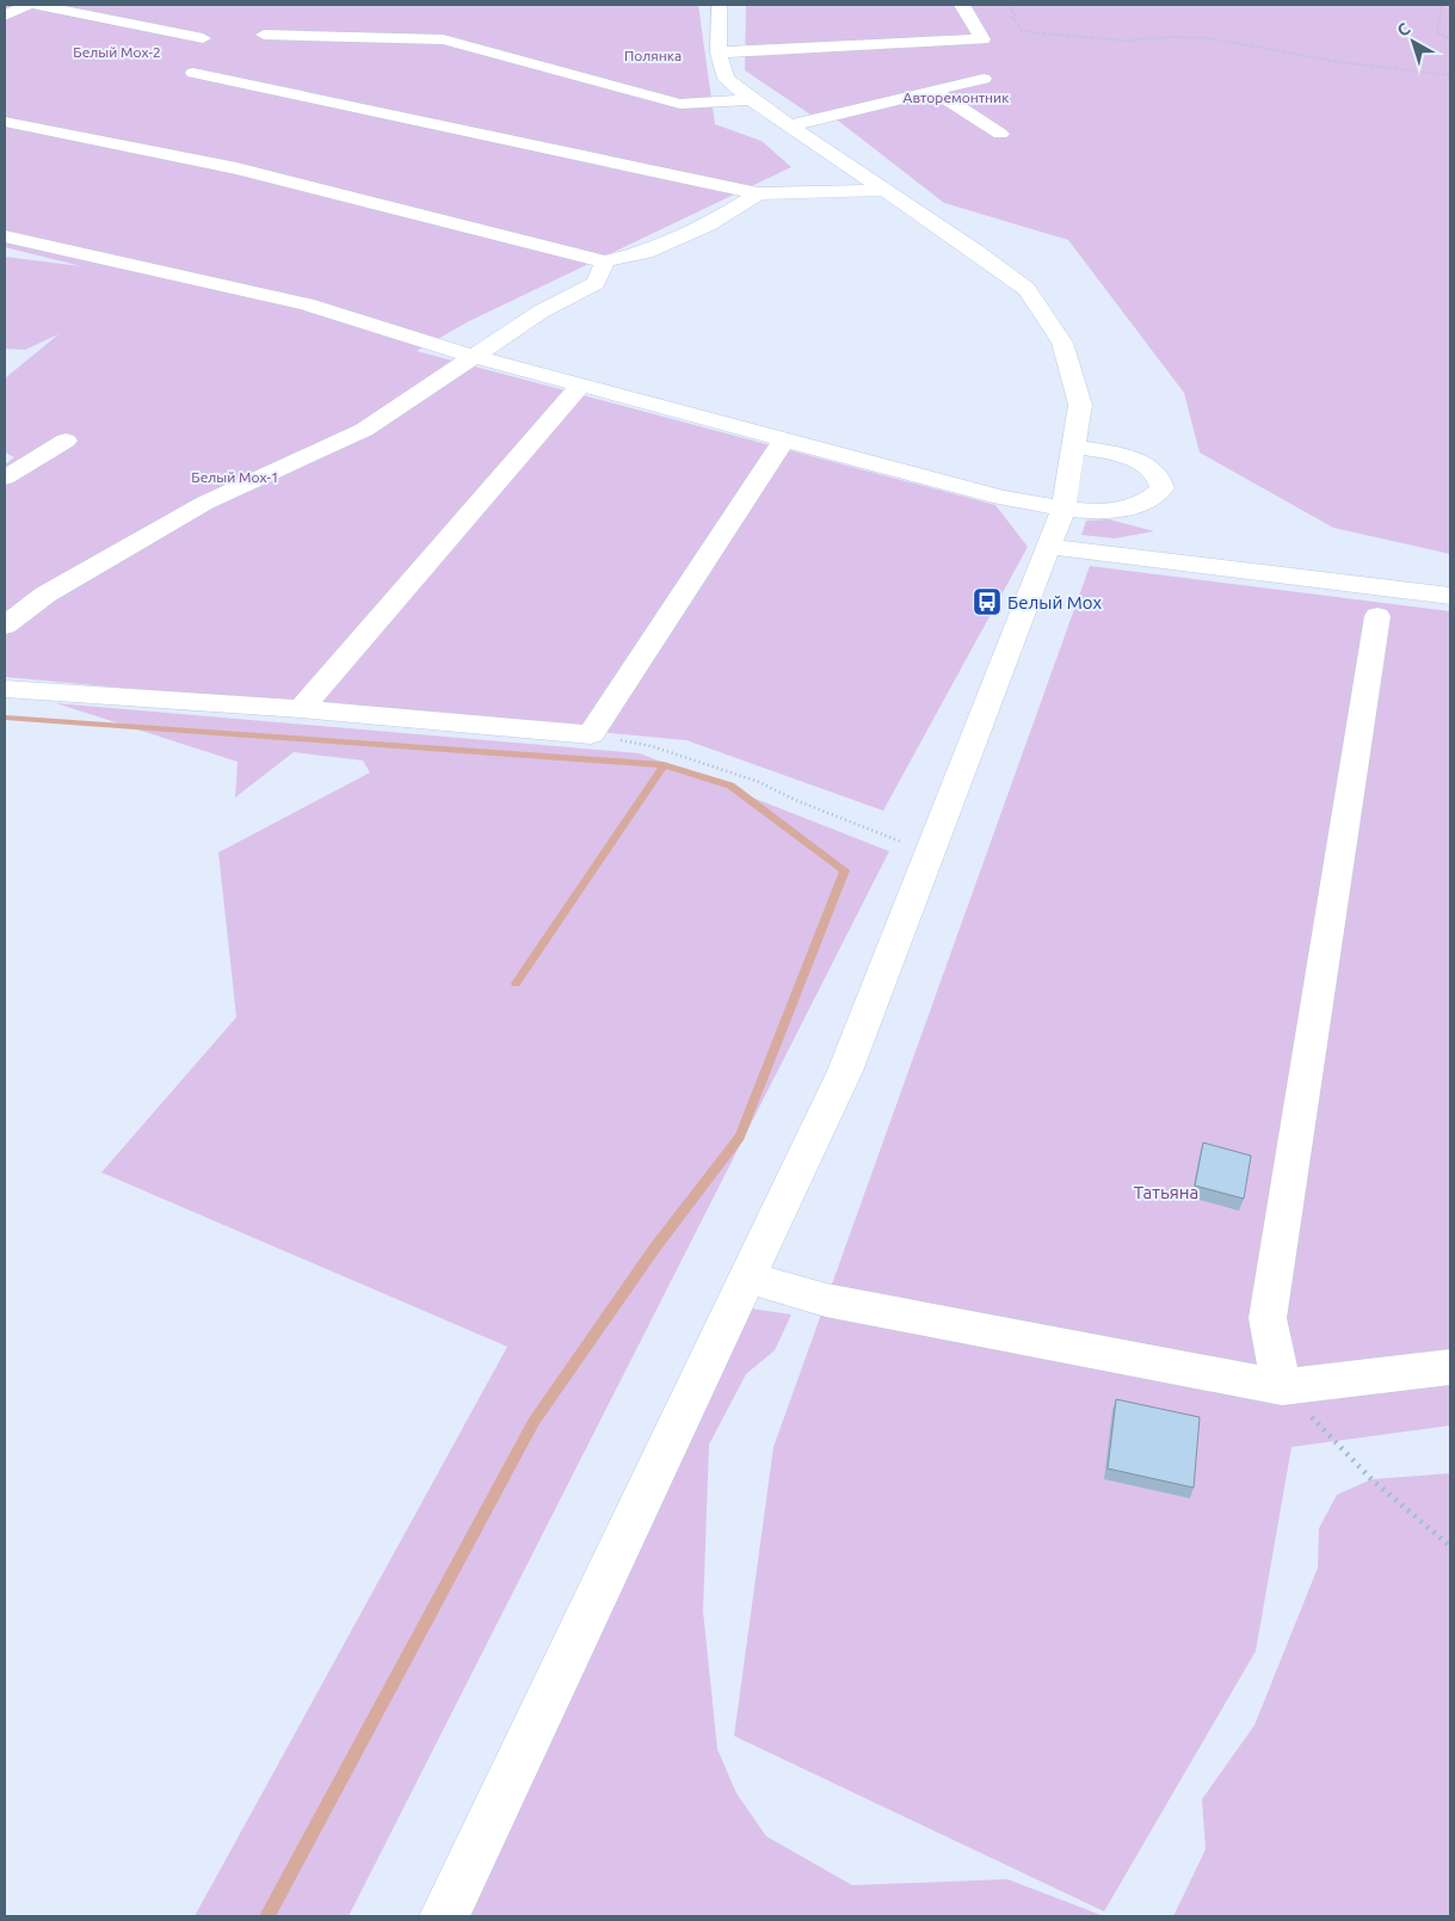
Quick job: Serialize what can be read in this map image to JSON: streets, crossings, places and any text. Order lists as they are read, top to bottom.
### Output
{
  "parks": [
    "Белый Мох-2",
    "Полянка",
    "Авторемонтник",
    "Белый Мох-1",
    "Татьяна"
  ],
  "places": {
    "bus stop": ["Белый Мох"]
  },
  "north": "top left"
}
